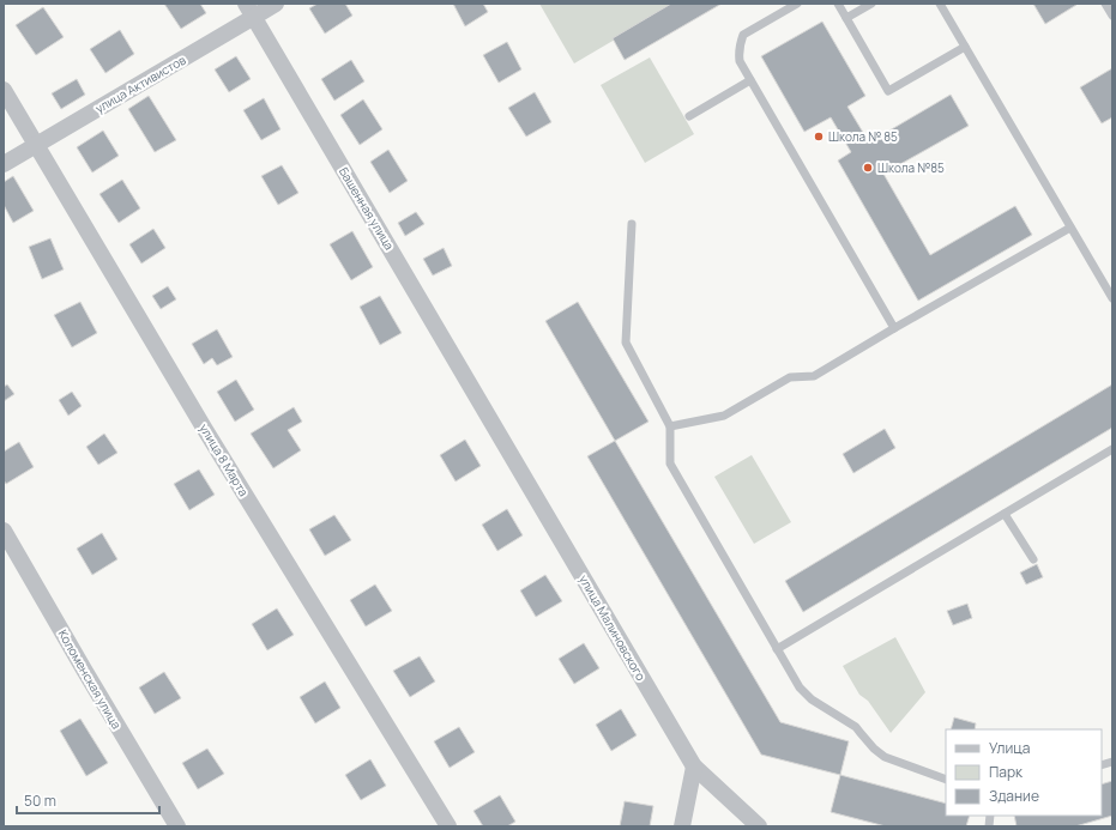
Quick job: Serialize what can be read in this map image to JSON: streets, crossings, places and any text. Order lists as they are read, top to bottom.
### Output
{
  "streets": {
    "street": [
      "улица Активистов",
      "Башенная улица",
      "улица 8 Марта",
      "улица Малиновского",
      "Коломенская улица"
    ]
  },
  "crossings": [
    ["улица Активистов", "Башенная улица"],
    ["улица Активистов", "улица 8 Марта"],
    ["Башенная улица", "улица Малиновского"]
  ],
  "places": ["Школа № 85", "Школа №85"],
  "legend": ["Улица", "Парк", "Здание"],
  "scale_bar": "50 m"
}
